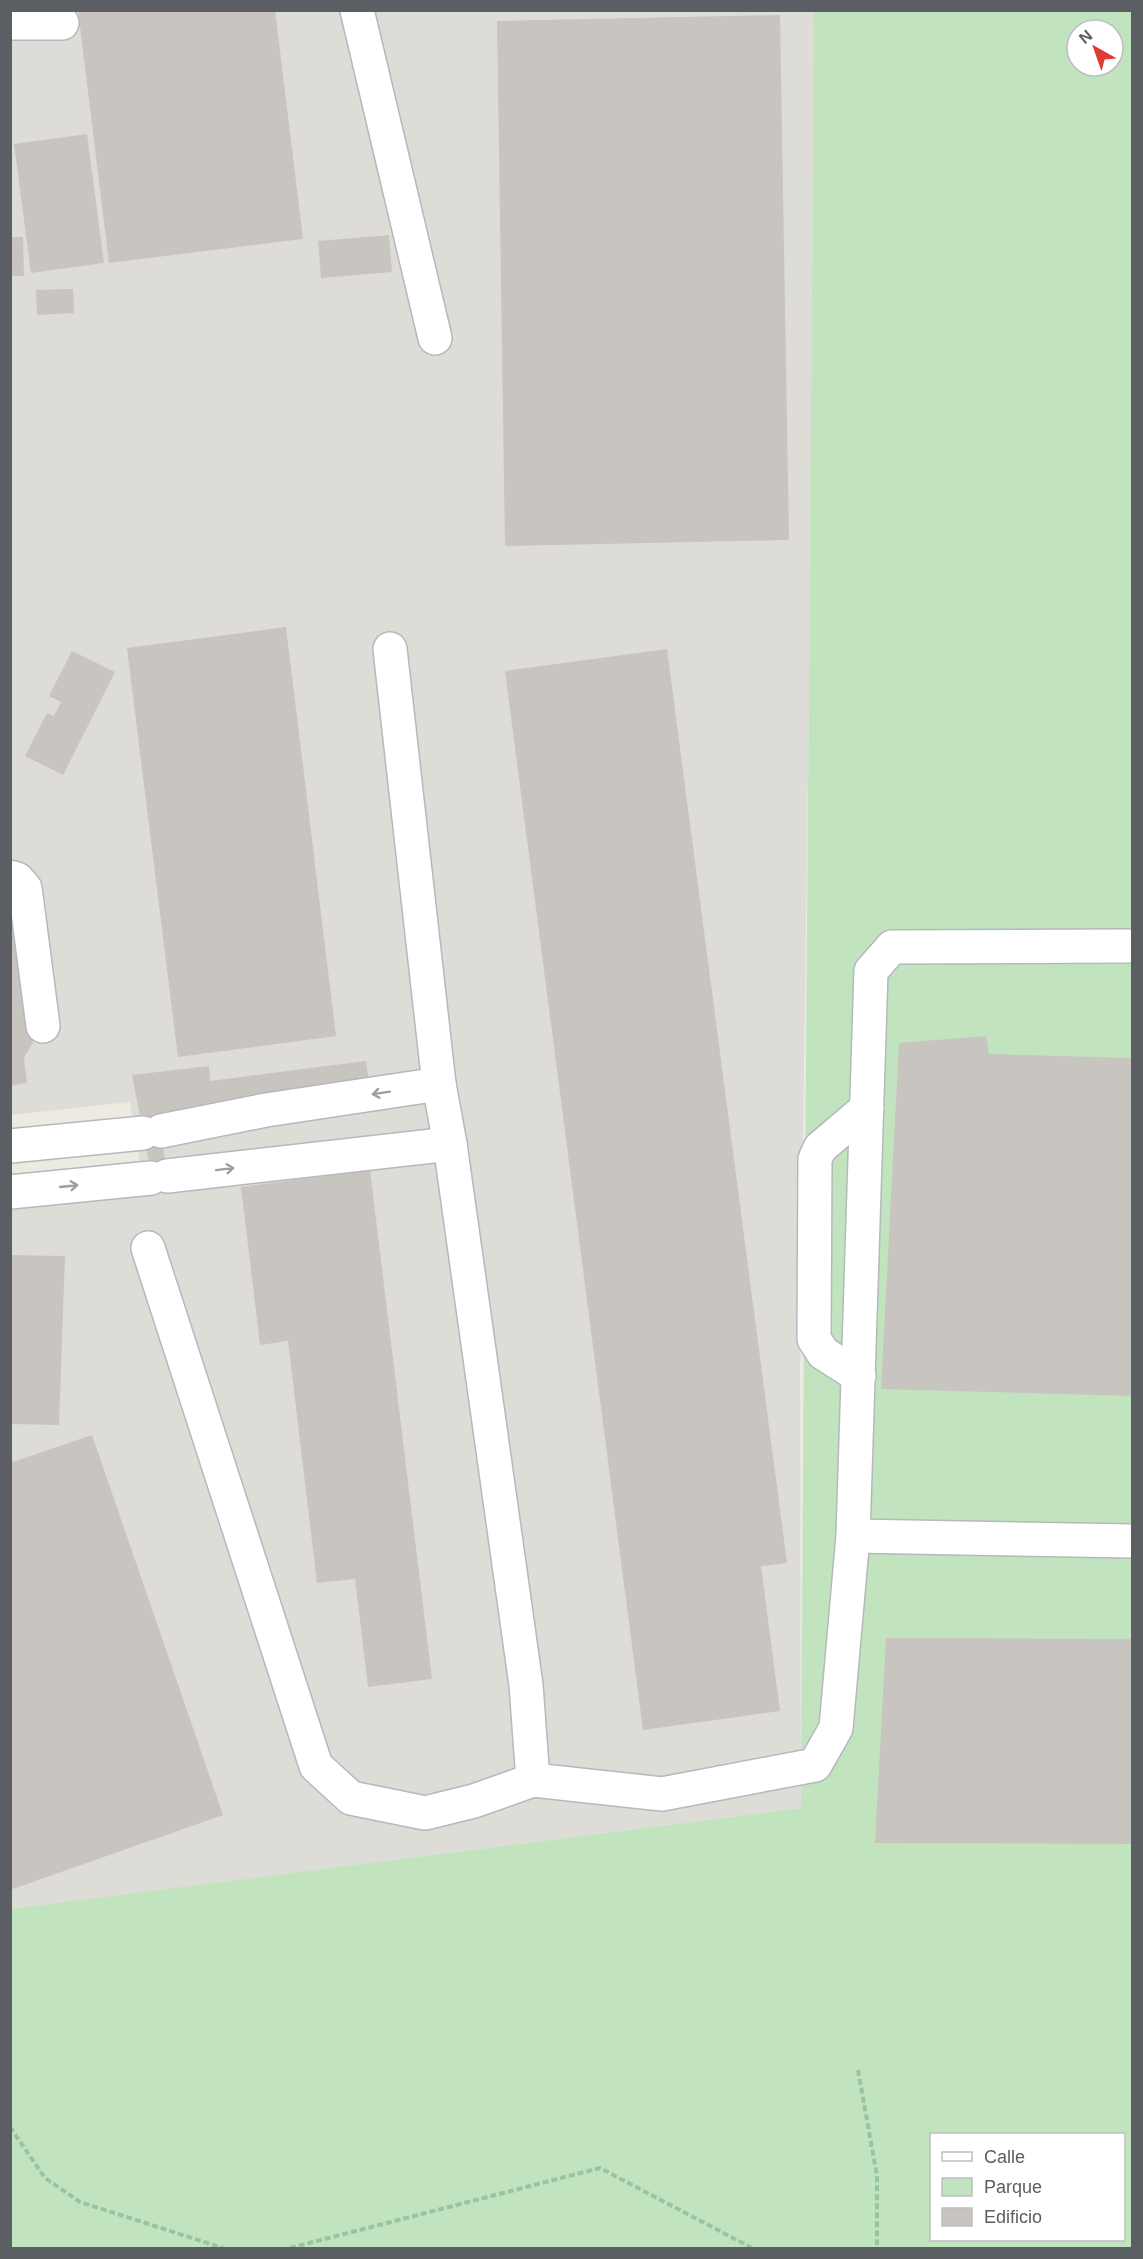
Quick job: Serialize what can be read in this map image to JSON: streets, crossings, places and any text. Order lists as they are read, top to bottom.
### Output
{
  "legend": ["Calle", "Parque", "Edificio"],
  "north": "top left"
}
